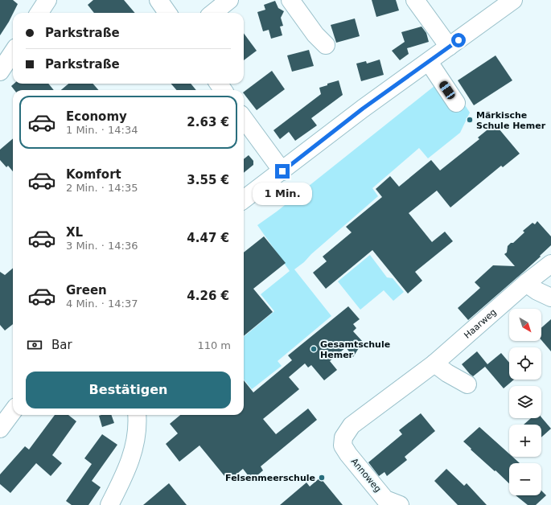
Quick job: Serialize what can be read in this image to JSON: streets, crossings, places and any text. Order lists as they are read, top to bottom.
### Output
{
  "streets": {
    "street": ["Haarweg", "Annoweg"]
  },
  "crossings": [
    ["Haarweg", "Annoweg"]
  ],
  "places": ["Märkische Schule Hemer", "Gesamtschule Hemer", "Felsenmeerschule"],
  "north": "bottom right",
  "page": {
    "banner": ["Parkstraße", "Parkstraße"],
    "list": [
      {
        "name": "Economy",
        "note": "1 Min. · 14:34",
        "value": "2.63 €"
      },
      {
        "name": "Komfort",
        "note": "2 Min. · 14:35",
        "value": "3.55 €"
      },
      {
        "name": "XL",
        "note": "3 Min. · 14:36",
        "value": "4.47 €"
      },
      {
        "name": "Green",
        "note": "4 Min. · 14:37",
        "value": "4.26 €"
      }
    ],
    "bubble": "1 Min.",
    "map_buttons": ["+", "−"],
    "pay": ["Bar", "110 m"],
    "buttons": "Bestätigen"
  }
}
